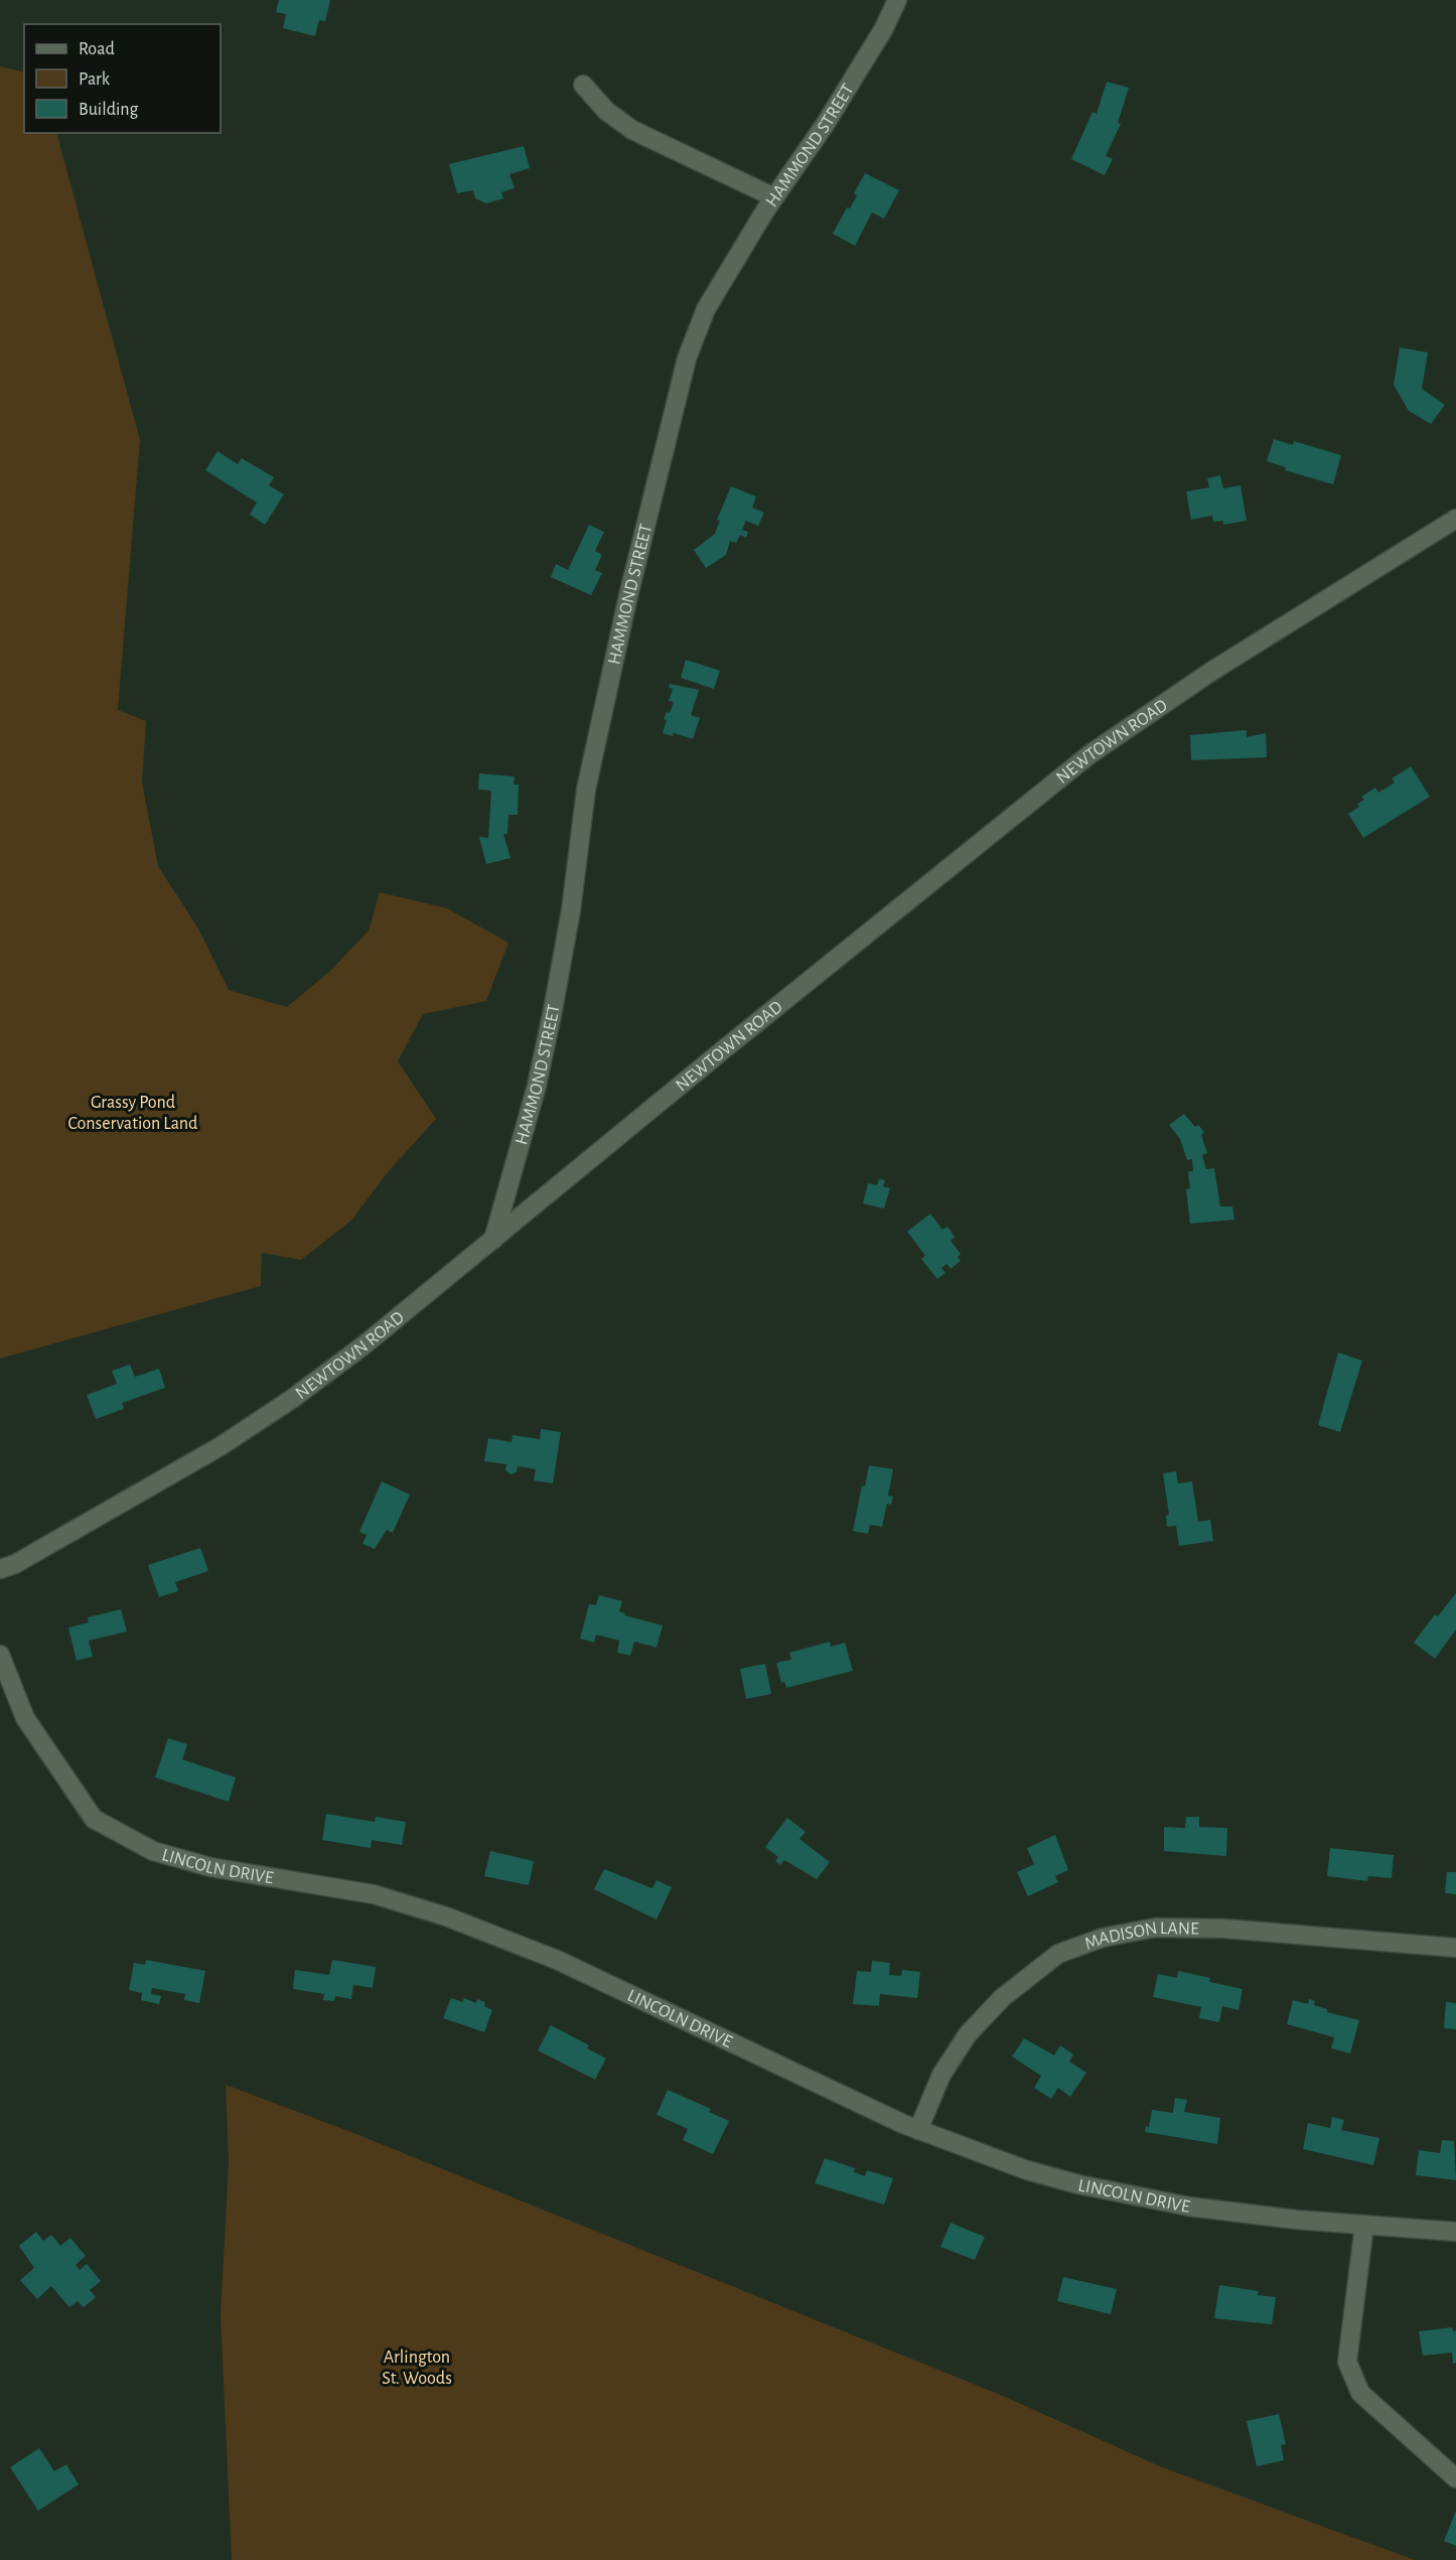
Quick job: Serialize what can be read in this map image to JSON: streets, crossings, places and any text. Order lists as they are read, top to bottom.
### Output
{
  "streets": {
    "street": [
      "HAMMOND STREET",
      "NEWTOWN ROAD",
      "LINCOLN DRIVE",
      "MADISON LANE"
    ]
  },
  "crossings": [
    ["HAMMOND STREET", "NEWTOWN ROAD"],
    ["LINCOLN DRIVE", "MADISON LANE"]
  ],
  "parks": ["Grassy Pond Conservation Land", "Arlington St. Woods"],
  "legend": ["Road", "Park", "Building"]
}
